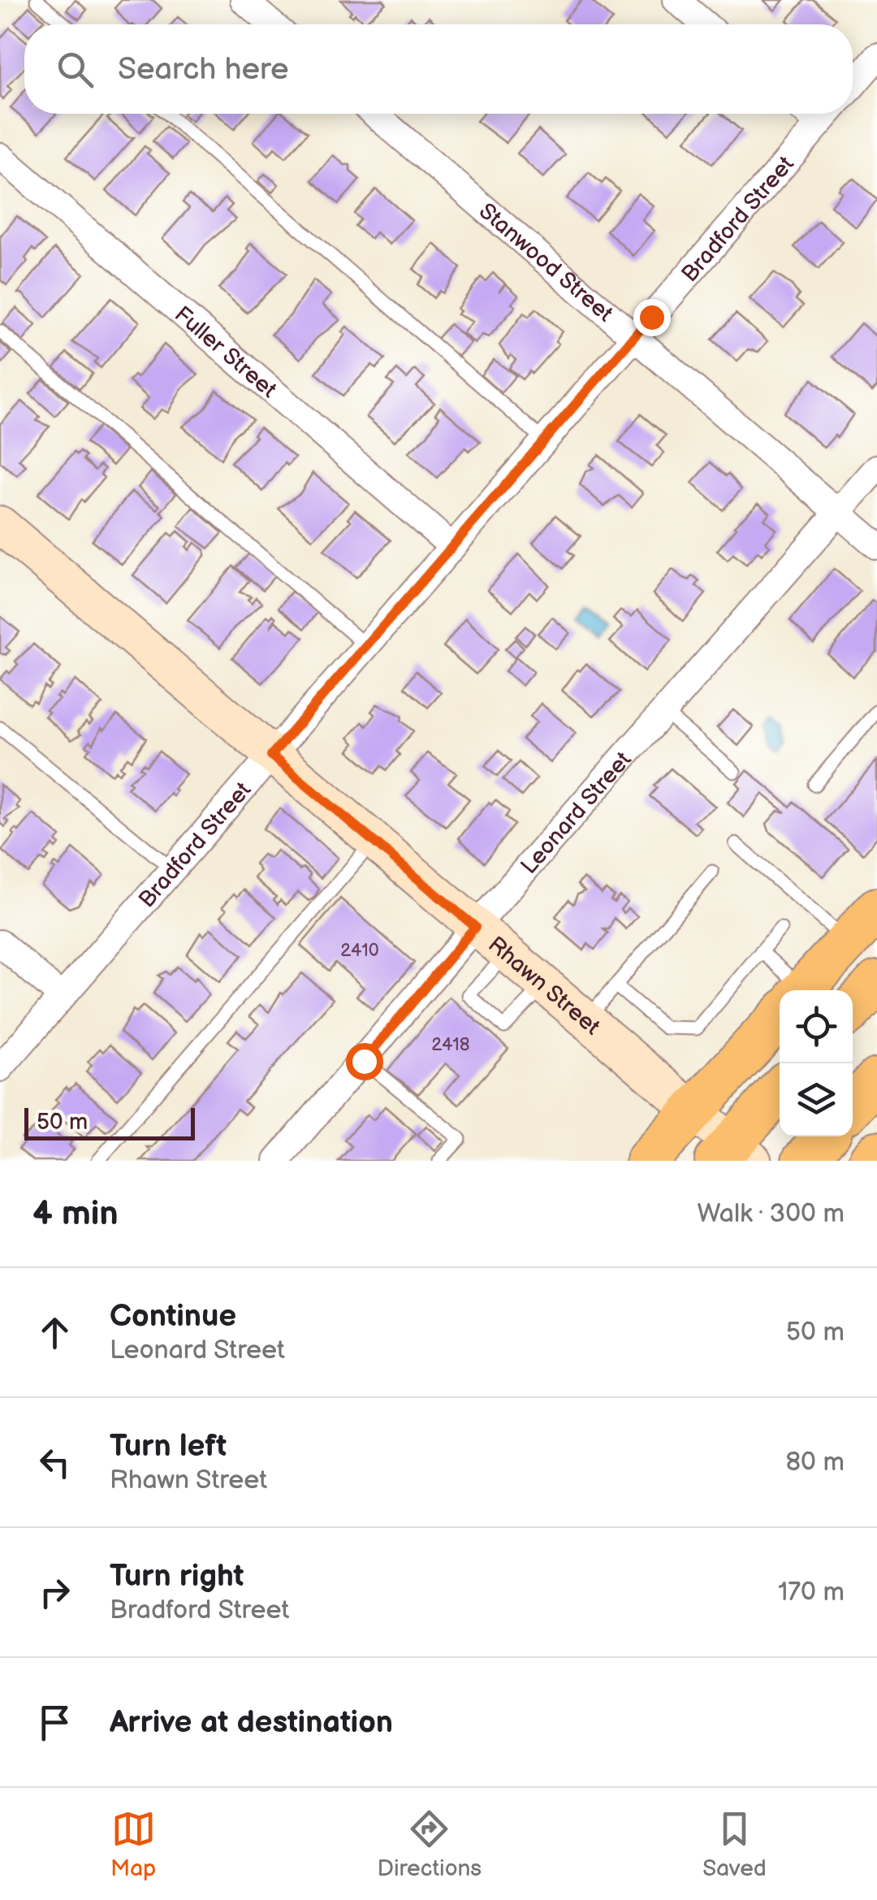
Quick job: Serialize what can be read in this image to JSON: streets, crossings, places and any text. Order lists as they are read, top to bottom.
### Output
{
  "streets": {
    "main road": ["Rhawn Street"],
    "street": [
      "Bradford Street",
      "Stanwood Street",
      "Fuller Street",
      "Leonard Street"
    ]
  },
  "crossings": [
    ["Bradford Street", "Stanwood Street"],
    ["Bradford Street", "Fuller Street"],
    ["Bradford Street", "Rhawn Street"],
    ["Stanwood Street", "Leonard Street"],
    ["Leonard Street", "Rhawn Street"]
  ],
  "house_numbers": ["2410", "2418"],
  "scale_bar": "50 m",
  "page": {
    "search": "Search here",
    "scale": "50 m",
    "heading": ["4 min", "Walk · 300 m"],
    "list": [
      ["Continue", "Leonard Street", "50 m"],
      ["Turn left", "Rhawn Street", "80 m"],
      ["Turn right", "Bradford Street", "170 m"],
      "Arrive at destination"
    ],
    "nav": ["Map", "Directions", "Saved"]
  }
}
